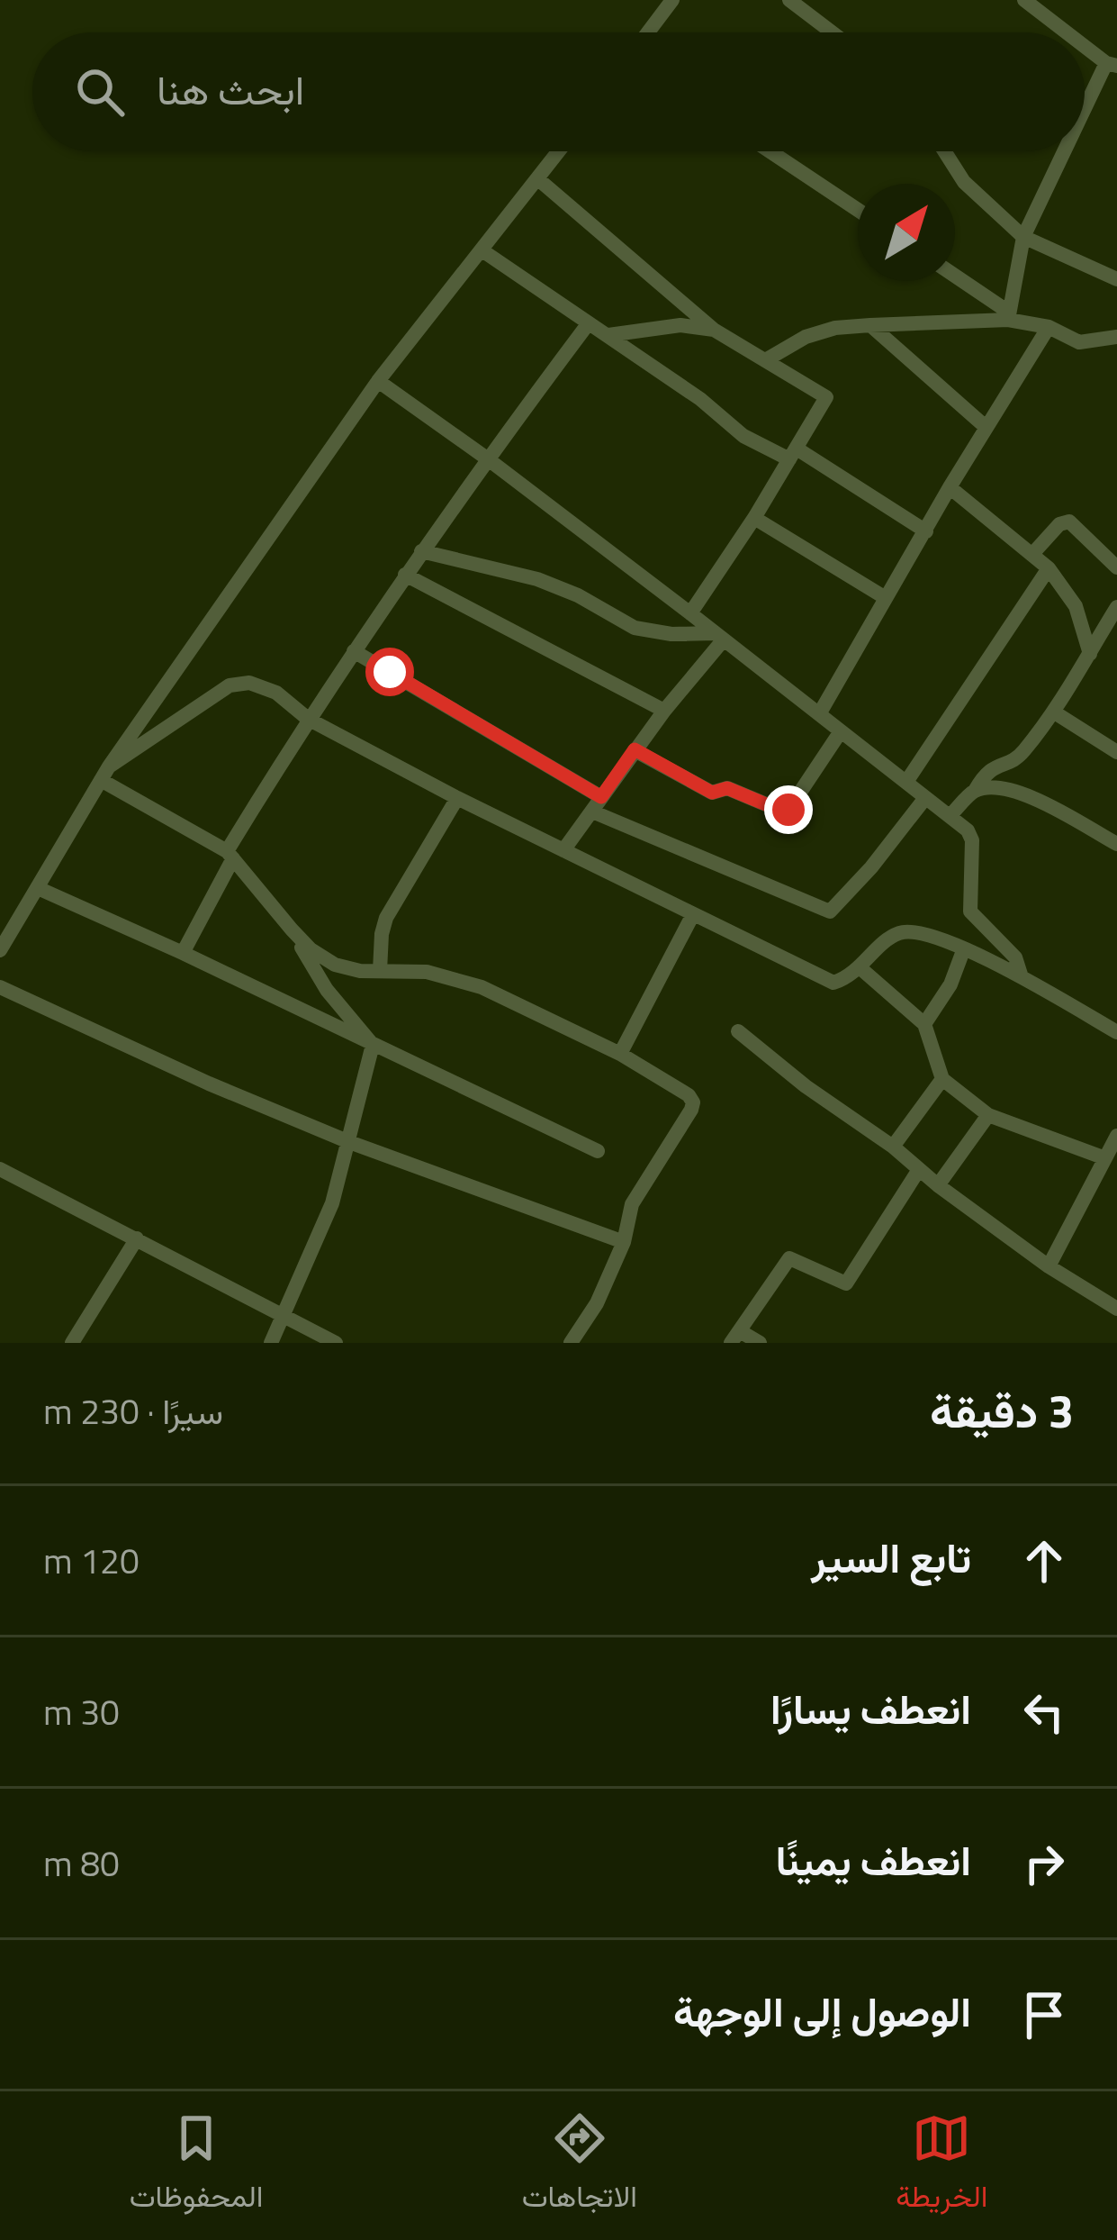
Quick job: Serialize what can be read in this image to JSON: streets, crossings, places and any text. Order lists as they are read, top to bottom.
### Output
{
  "north": "top right",
  "page": {
    "search": "ابحث هنا",
    "heading": ["3 دقيقة", "سيرًا · 230 m"],
    "list": [
      ["تابع السير", "120 m"],
      ["انعطف يسارًا", "30 m"],
      ["انعطف يمينًا", "80 m"],
      "الوصول إلى الوجهة"
    ],
    "nav": ["الخريطة", "الاتجاهات", "المحفوظات"]
  }
}
